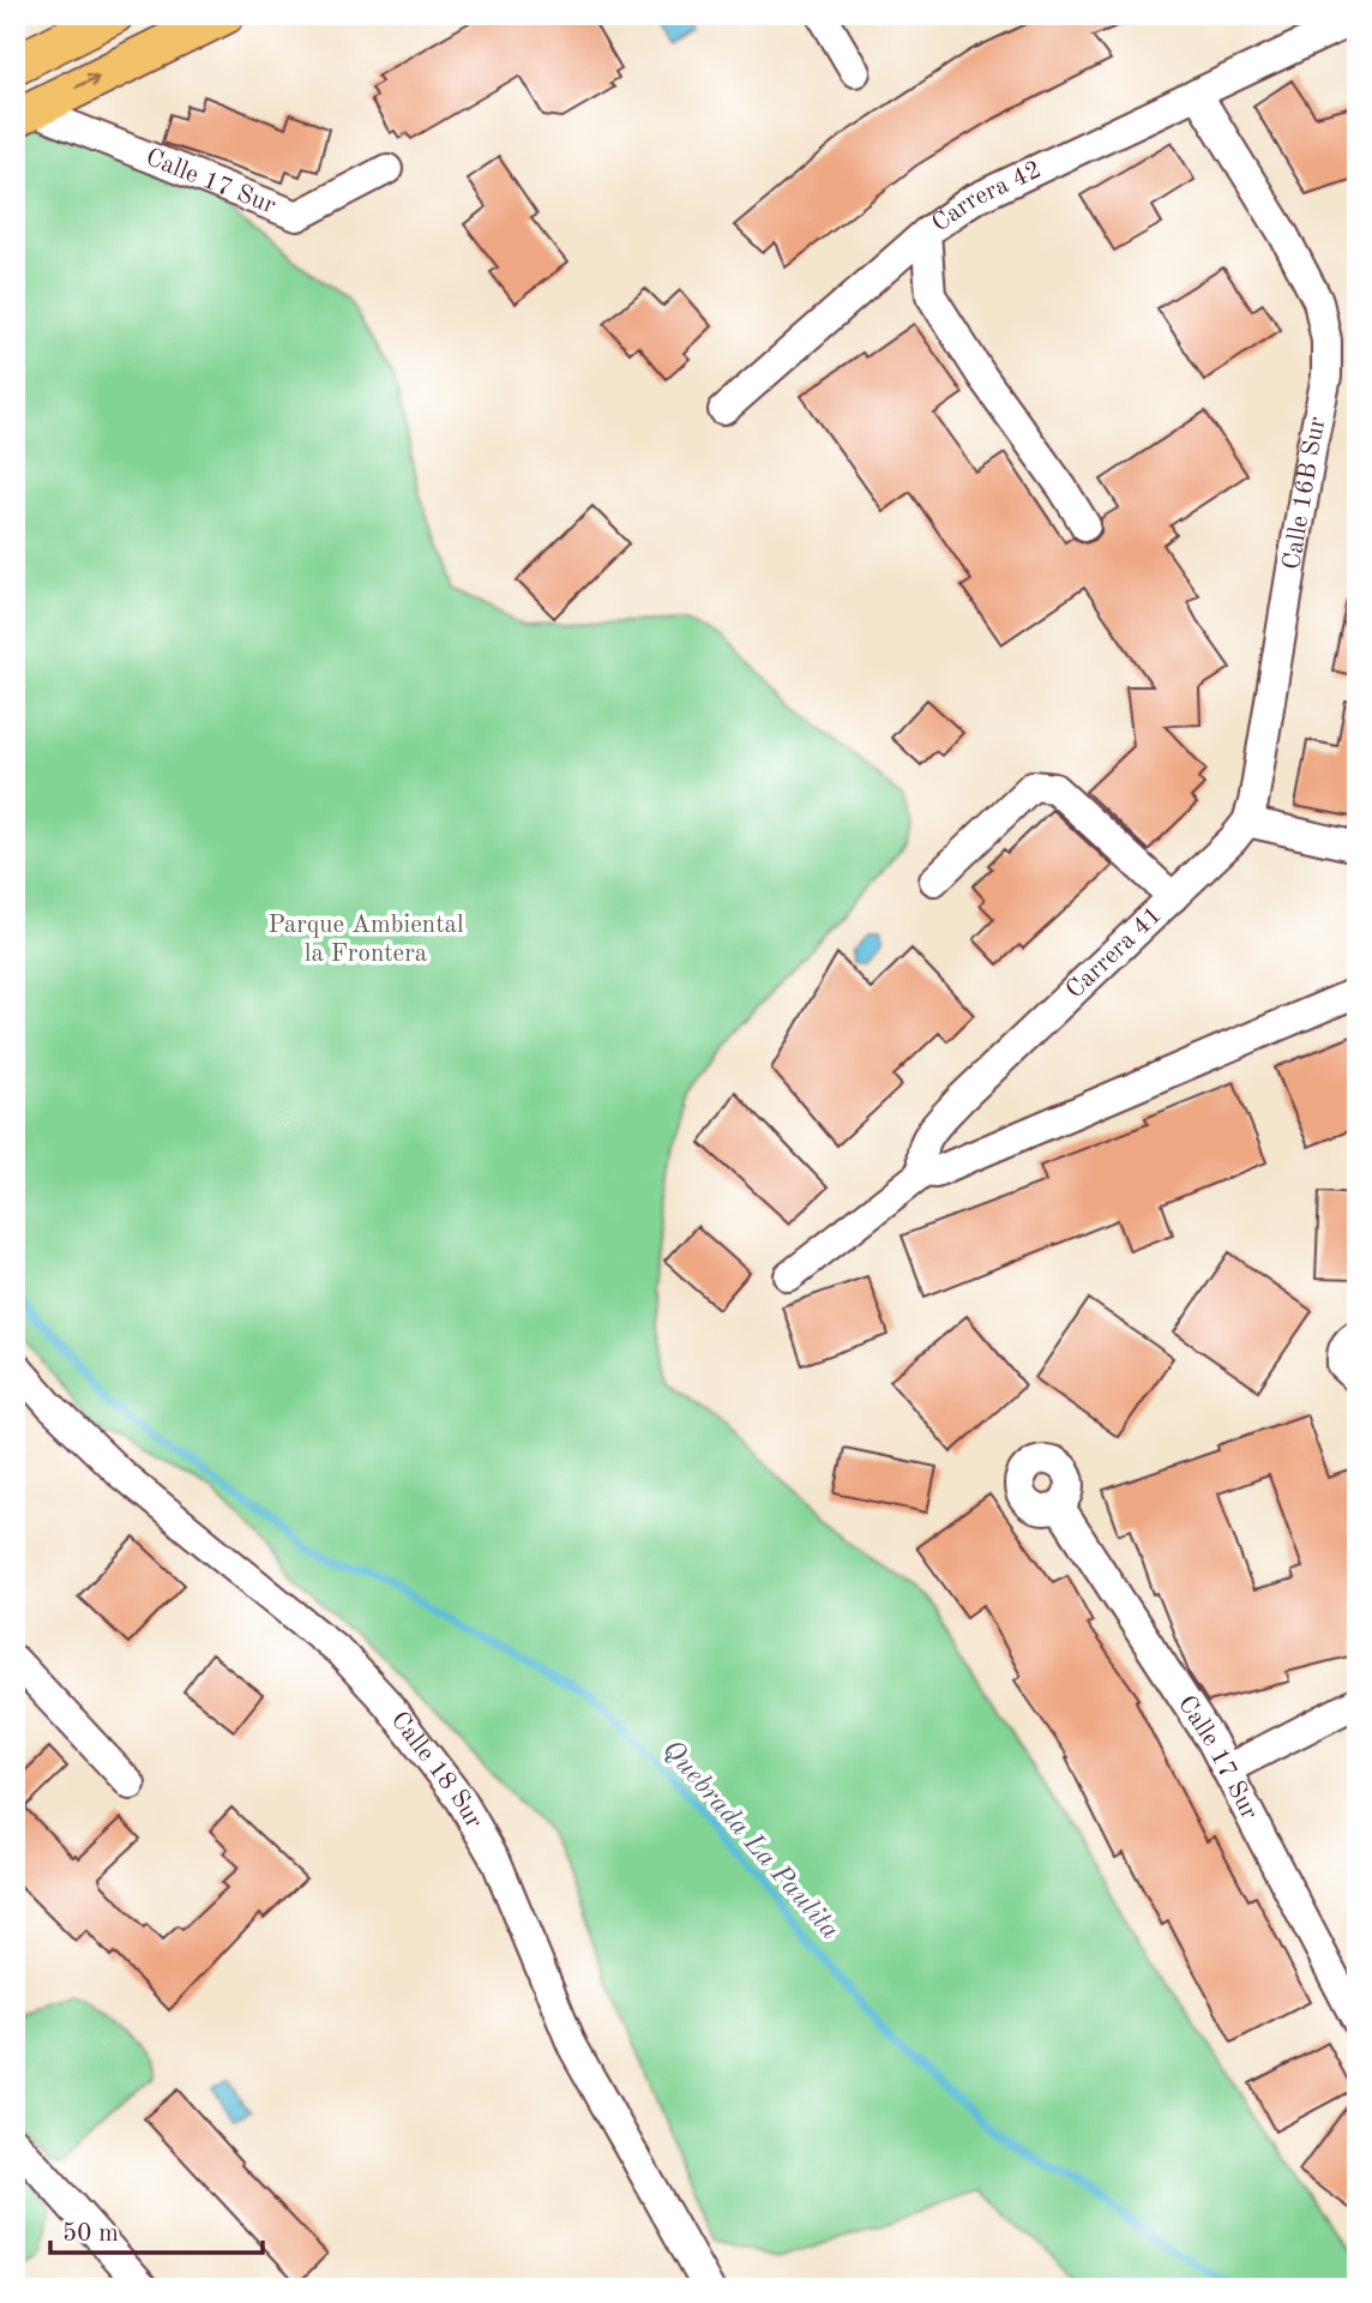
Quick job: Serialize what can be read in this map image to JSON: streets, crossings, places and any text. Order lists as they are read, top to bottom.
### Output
{
  "streets": {
    "street": [
      "Calle 17 Sur",
      "Carrera 42",
      "Calle 16B Sur",
      "Carrera 41",
      "Calle 18 Sur"
    ]
  },
  "crossings": [
    ["Carrera 42", "Calle 16B Sur"],
    ["Calle 16B Sur", "Carrera 41"]
  ],
  "water": ["Quebrada La Paulita"],
  "parks": ["Parque Ambiental la Frontera"],
  "scale_bar": "50 m"
}
